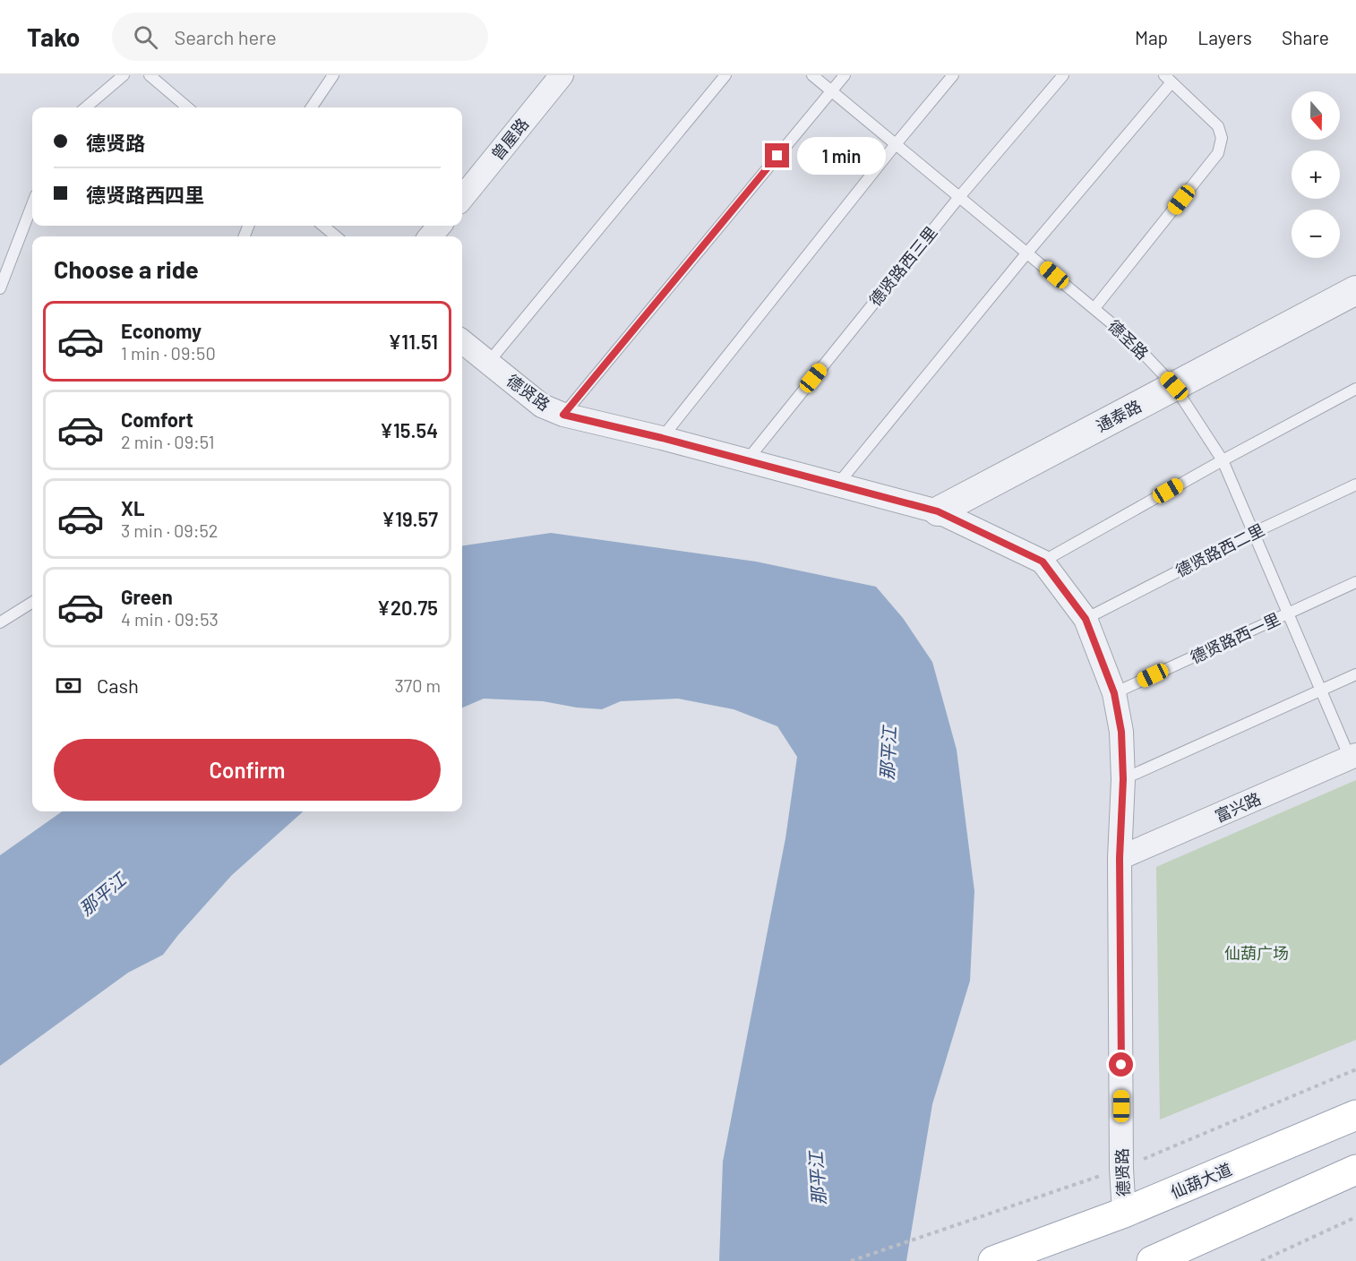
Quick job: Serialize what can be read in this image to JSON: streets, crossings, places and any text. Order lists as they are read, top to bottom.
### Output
{
  "streets": {
    "main road": ["仙葫大道"],
    "street": [
      "曾屋路",
      "德贤路",
      "通泰路",
      "富兴路"
    ],
    "lane": [
      "德贤路西三里",
      "德圣路",
      "德贤路西二里",
      "德贤路西一里"
    ]
  },
  "crossings": [
    ["德贤路西三里", "德圣路"],
    ["德贤路西三里", "德贤路"],
    ["德圣路", "通泰路"],
    ["德圣路", "德贤路西二里"],
    ["德圣路", "德贤路西一里"],
    ["德圣路", "富兴路"],
    ["德贤路", "通泰路"],
    ["德贤路", "德贤路西二里"],
    ["德贤路", "德贤路西一里"],
    ["德贤路", "富兴路"],
    ["德贤路", "仙葫大道"]
  ],
  "water": ["那平江"],
  "parks": ["仙葫广场"],
  "north": "bottom",
  "page": {
    "header": "Tako",
    "search": "Search here",
    "nav": ["Map", "Layers", "Share"],
    "map_buttons": ["+", "−"],
    "banner": ["德贤路", "德贤路西四里"],
    "bubble": "1 min",
    "heading": "Choose a ride",
    "list": [
      {
        "name": "Economy",
        "note": "1 min · 09:50",
        "value": "¥11.51"
      },
      {
        "name": "Comfort",
        "note": "2 min · 09:51",
        "value": "¥15.54"
      },
      {
        "name": "XL",
        "note": "3 min · 09:52",
        "value": "¥19.57"
      },
      {
        "name": "Green",
        "note": "4 min · 09:53",
        "value": "¥20.75"
      }
    ],
    "pay": ["Cash", "370 m"],
    "buttons": "Confirm"
  }
}
